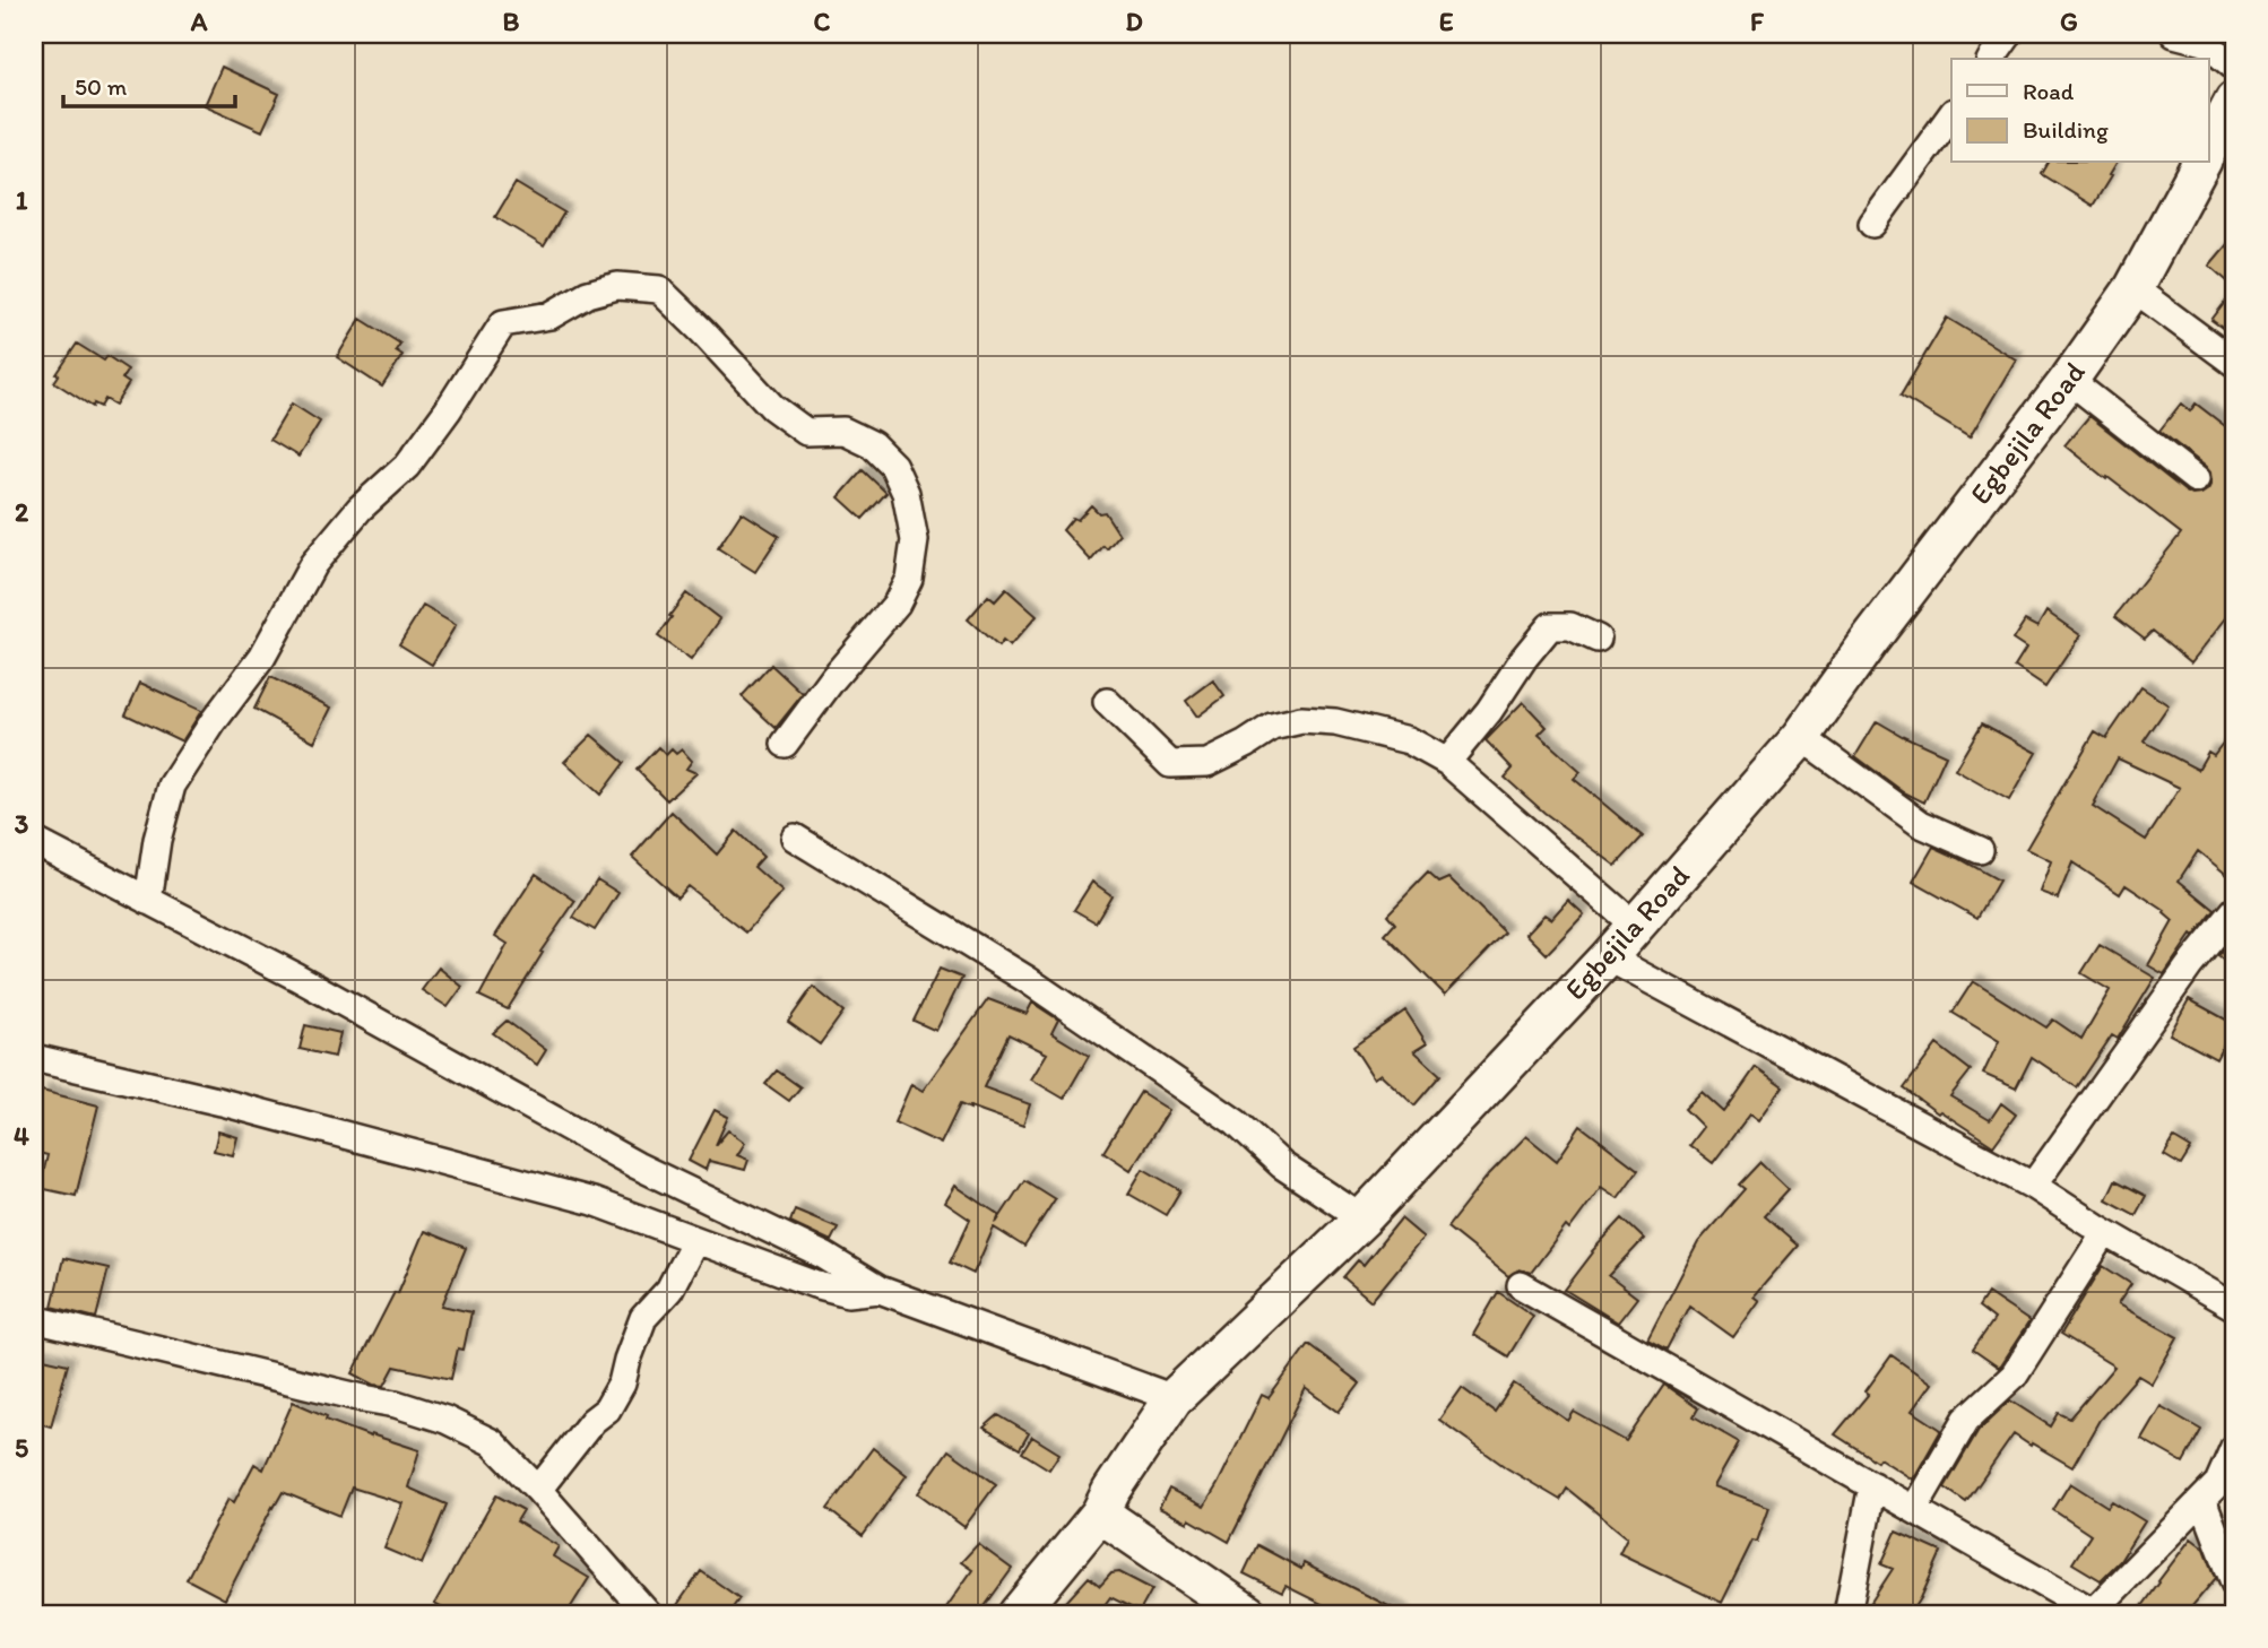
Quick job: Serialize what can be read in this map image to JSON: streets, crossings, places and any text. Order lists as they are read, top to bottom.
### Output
{
  "streets": {
    "street": ["Egbejila Road"]
  },
  "legend": ["Road", "Building"],
  "scale_bar": "50 m",
  "grid": {
    "columns": [
      "A",
      "B",
      "C",
      "D",
      "E",
      "F",
      "G"
    ],
    "rows": [
      "1",
      "2",
      "3",
      "4",
      "5"
    ]
  }
}
